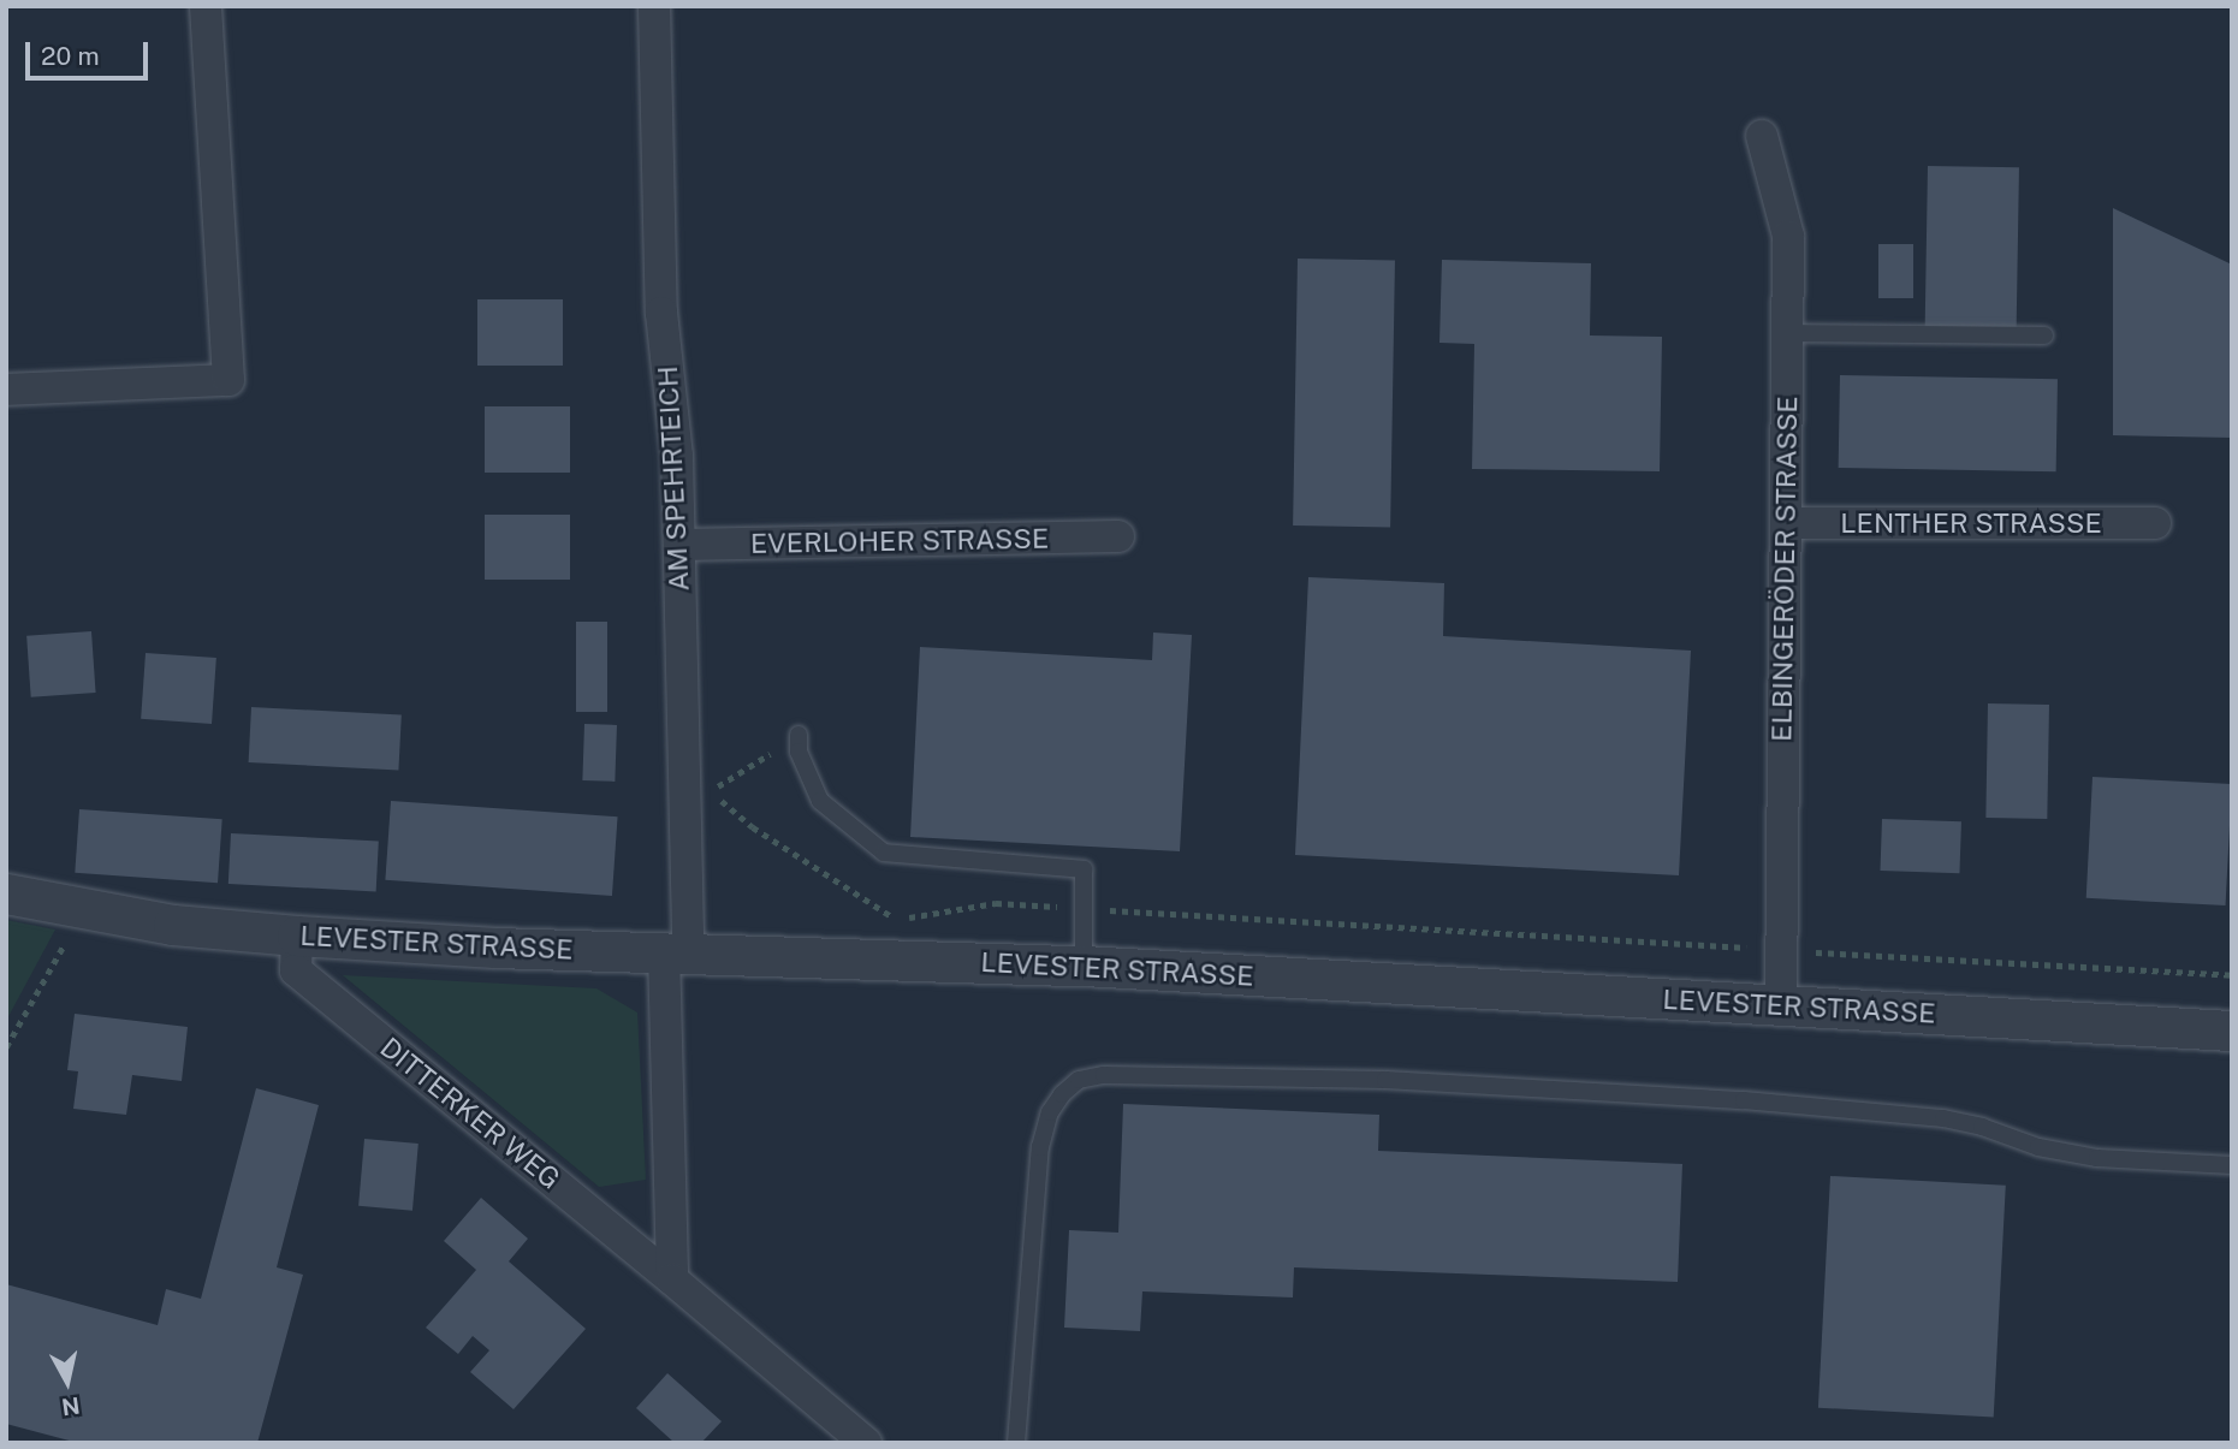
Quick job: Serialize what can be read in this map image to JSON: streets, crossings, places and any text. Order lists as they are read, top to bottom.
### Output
{
  "streets": {
    "street": [
      "AM SPEHRTEICH",
      "LENTHER STRASSE",
      "EVERLOHER STRASSE",
      "ELBINGERÖDER STRASSE",
      "LEVESTER STRASSE",
      "DITTERKER WEG"
    ]
  },
  "crossings": [
    ["AM SPEHRTEICH", "EVERLOHER STRASSE"],
    ["AM SPEHRTEICH", "LEVESTER STRASSE"],
    ["LENTHER STRASSE", "ELBINGERÖDER STRASSE"],
    ["ELBINGERÖDER STRASSE", "LEVESTER STRASSE"],
    ["LEVESTER STRASSE", "DITTERKER WEG"]
  ],
  "scale_bar": "20 m",
  "north": "bottom"
}
